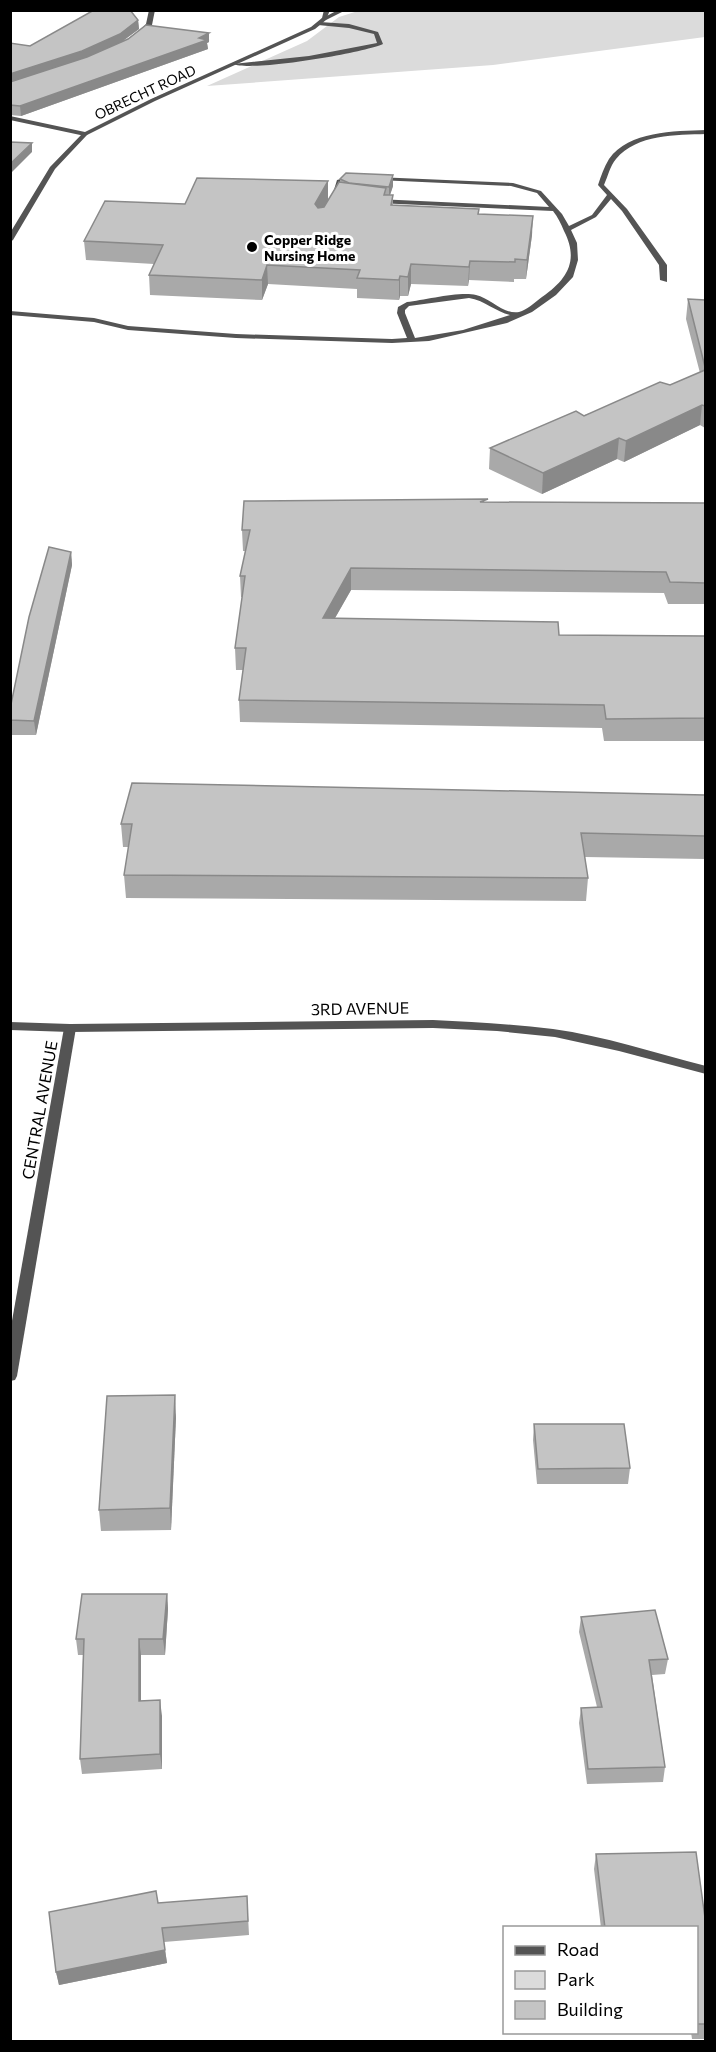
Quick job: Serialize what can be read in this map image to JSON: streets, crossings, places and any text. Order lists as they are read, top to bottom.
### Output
{
  "streets": {
    "street": ["OBRECHT ROAD", "3RD AVENUE", "CENTRAL AVENUE"]
  },
  "crossings": [
    ["3RD AVENUE", "CENTRAL AVENUE"]
  ],
  "places": ["Copper Ridge Nursing Home"],
  "legend": ["Road", "Park", "Building"]
}
